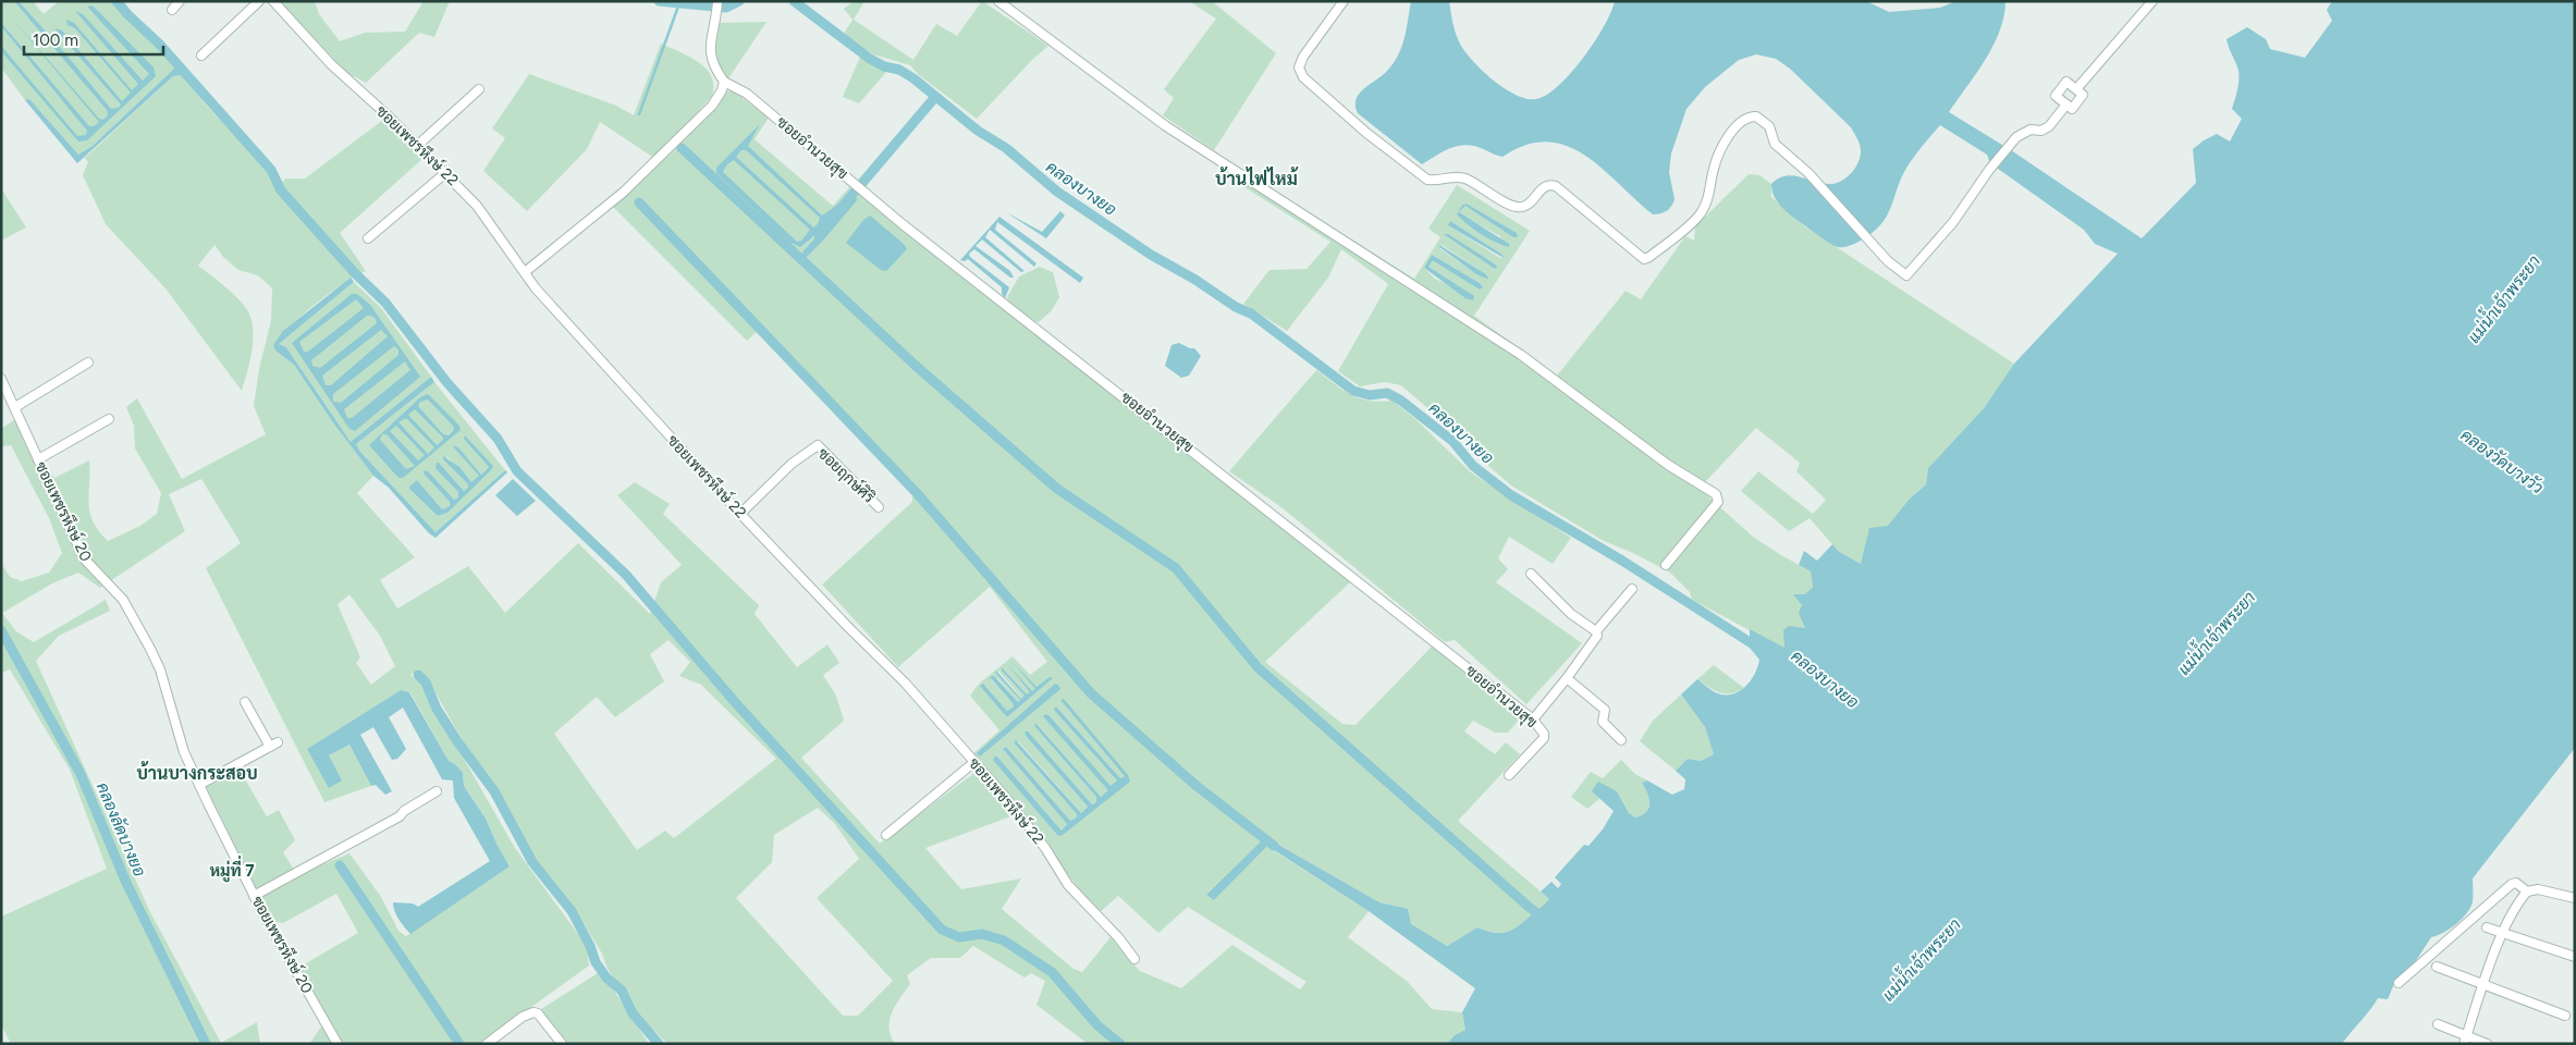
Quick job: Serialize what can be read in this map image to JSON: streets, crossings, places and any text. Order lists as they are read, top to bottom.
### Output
{
  "streets": {
    "street": [
      "ซอยเพชรหึงษ์ 22",
      "ซอยอำนวยสุข",
      "ซอยฤกษ์ศิริ",
      "ซอยเพชรหึงษ์ 20"
    ]
  },
  "crossings": [
    ["ซอยเพชรหึงษ์ 22", "ซอยฤกษ์ศิริ"]
  ],
  "districts": ["บ้านไฟไหม้", "บ้านบางกระสอบ", "หมู่ที่ 7"],
  "water": [
    "คลองบางยอ",
    "แม่น้ำเจ้าพระยา",
    "คลองวัดบางวัว",
    "คลองลัดบางยอ"
  ],
  "scale_bar": "100 m"
}
